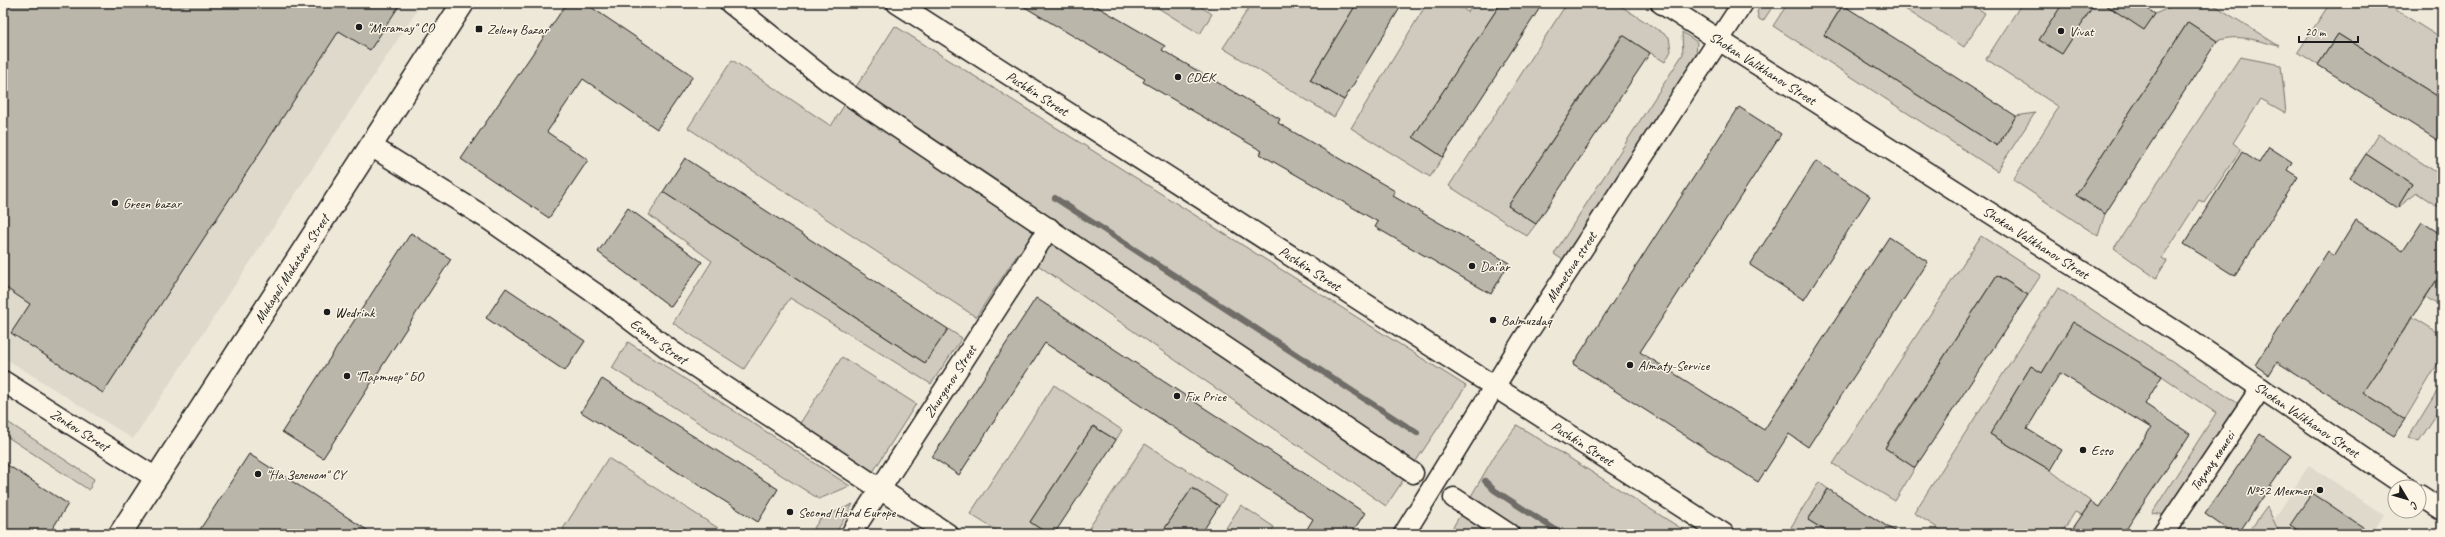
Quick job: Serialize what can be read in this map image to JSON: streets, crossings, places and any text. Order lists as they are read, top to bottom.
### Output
{
  "streets": {
    "main road": ["Mukagali Makataev Street"],
    "street": [
      "Shokan Valikhanov Street",
      "Pushkin Street",
      "Mametovа street",
      "Esenov Street",
      "Zhurgenov Street",
      "Zenkov Street",
      "Тоқмақ көшесі"
    ]
  },
  "crossings": [
    ["Shokan Valikhanov Street", "Mametovа street"],
    ["Shokan Valikhanov Street", "Тоқмақ көшесі"],
    ["Pushkin Street", "Mametovа street"],
    ["Mukagali Makataev Street", "Esenov Street"],
    ["Mukagali Makataev Street", "Zenkov Street"],
    ["Esenov Street", "Zhurgenov Street"]
  ],
  "places": {
    "other": [
      "\"Мегатау\" СО",
      "Vivat",
      "CDEK",
      "Green bazar",
      "Dai’ar",
      "Wedrink",
      "Balmuzdaq",
      "Almaty-Service",
      "\"Партнер\" БО",
      "Fix Price",
      "Esso",
      "\"На Зеленом\" СҮ",
      "№52 Мектеп",
      "Second Hand Europe"
    ],
    "transit": ["Zeleny Bazar"]
  },
  "scale_bar": "20 m",
  "north": "bottom right"
}
